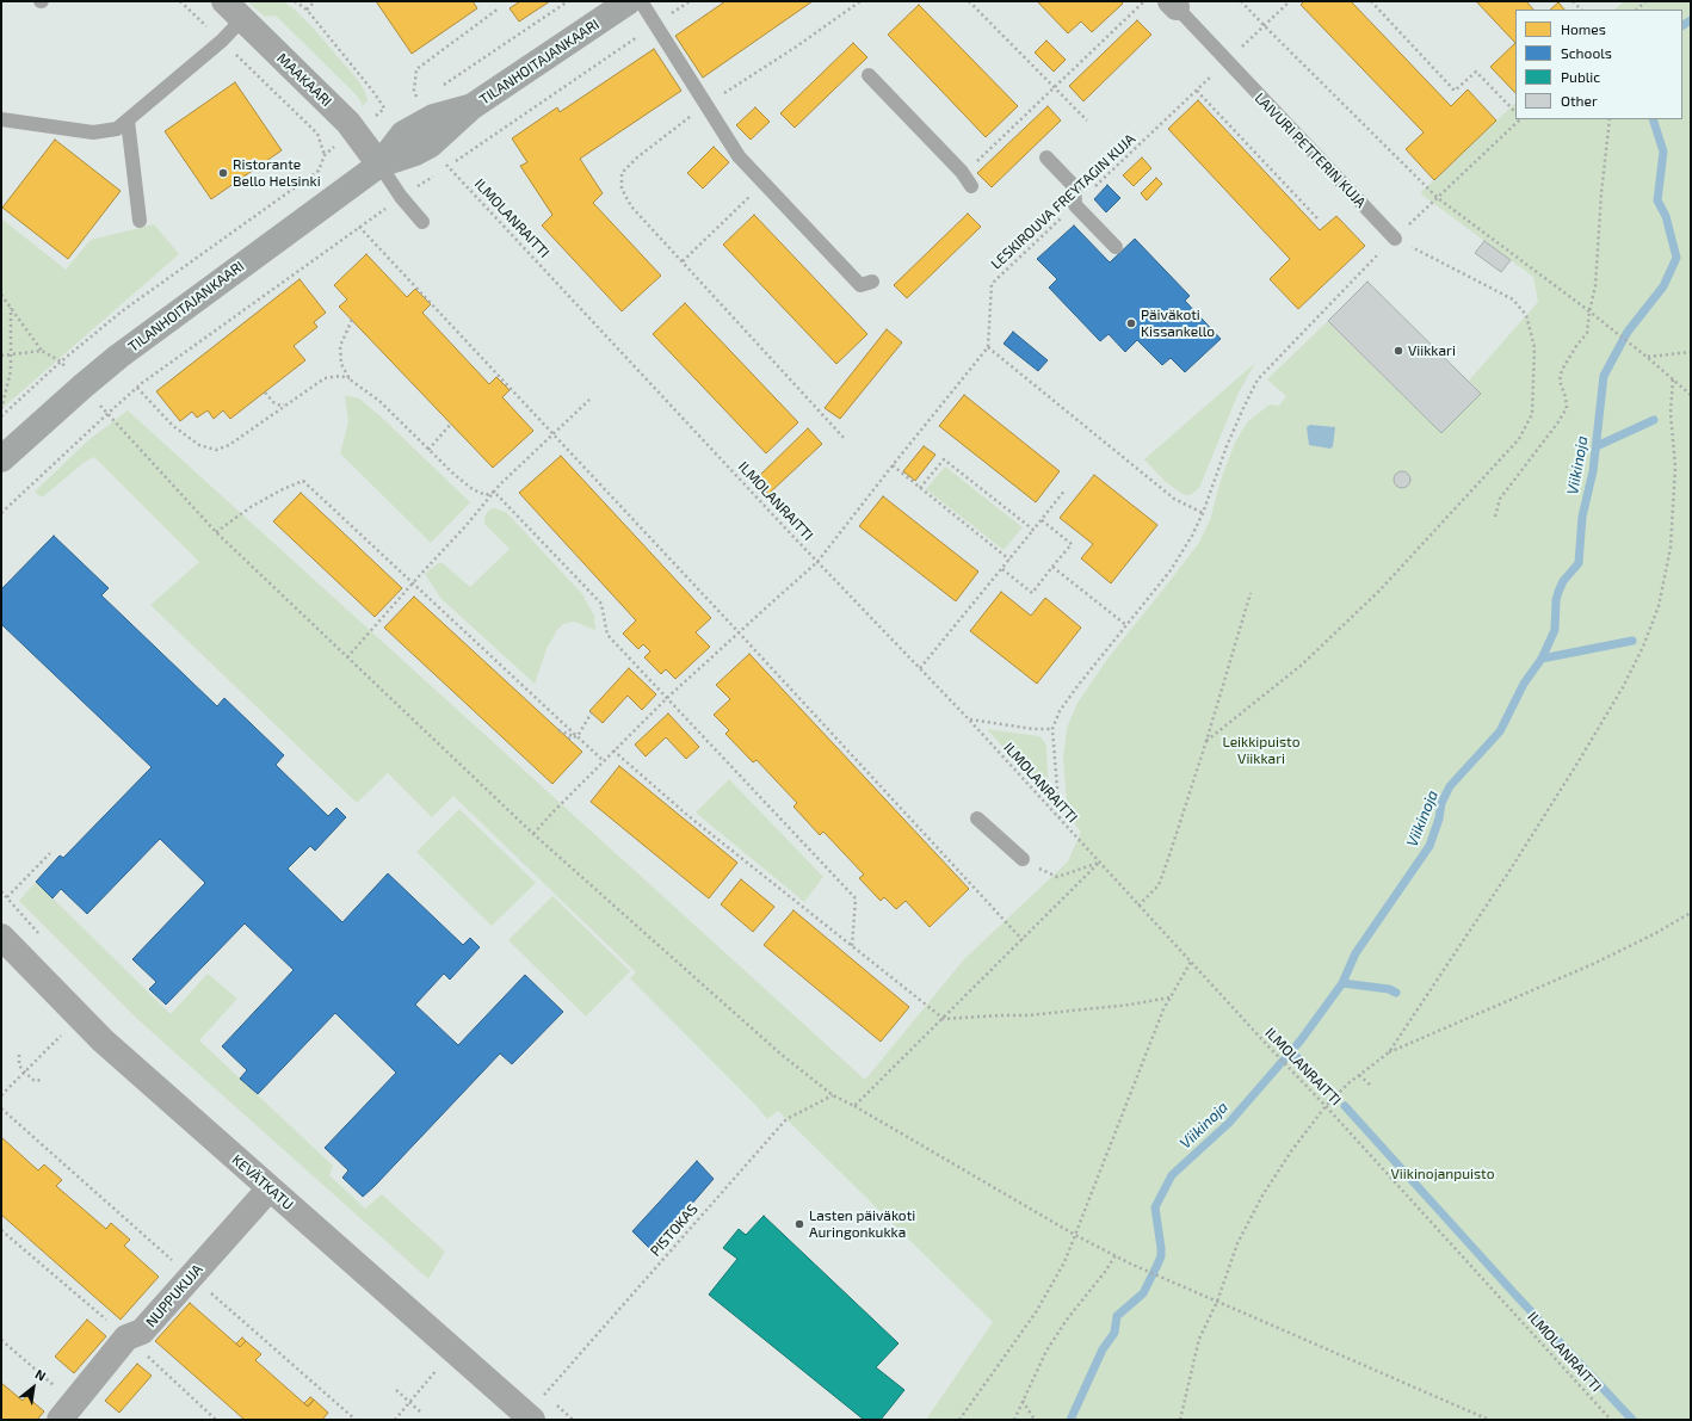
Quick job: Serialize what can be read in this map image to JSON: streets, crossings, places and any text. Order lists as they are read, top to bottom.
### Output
{
  "streets": {
    "street": [
      "TILANHOITAJANKAARI",
      "MAAKAARI",
      "KEVÄTKATU",
      "NUPPUKUJA"
    ],
    "lane": ["LAIVURI PETTERIN KUJA"],
    "path": ["LESKIROUVA FREYTAGIN KUJA", "ILMOLANRAITTI", "PISTOKAS"]
  },
  "crossings": [
    ["TILANHOITAJANKAARI", "MAAKAARI"],
    ["LAIVURI PETTERIN KUJA", "LESKIROUVA FREYTAGIN KUJA"],
    ["KEVÄTKATU", "NUPPUKUJA"]
  ],
  "water": ["Viikinoja"],
  "parks": ["Leikkipuisto Viikkari", "Viikinojanpuisto"],
  "places": [
    "Ristorante Bello Helsinki",
    "Päiväkoti Kissankello",
    "Viikkari",
    "Lasten päiväkoti Auringonkukka"
  ],
  "legend": [
    "Homes",
    "Schools",
    "Public",
    "Other"
  ],
  "north": "top right"
}
